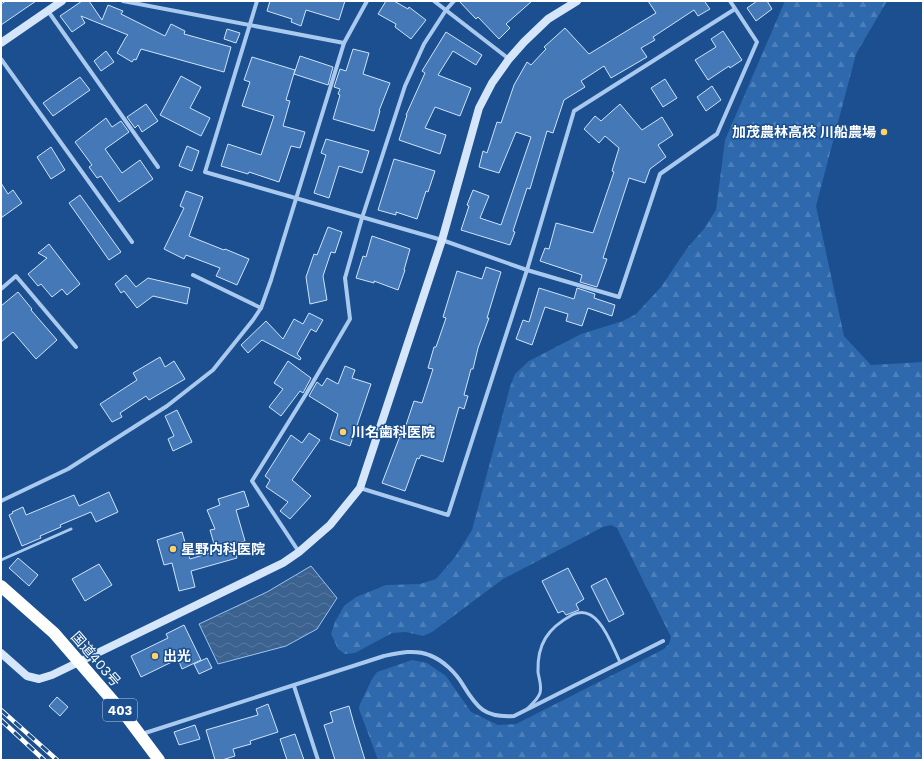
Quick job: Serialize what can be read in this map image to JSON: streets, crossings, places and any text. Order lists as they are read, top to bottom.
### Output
{
  "streets": {
    "highway": ["国道403号", "403"]
  },
  "places": [
    "加茂農林高校 川船農場",
    "川名歯科医院",
    "星野内科医院",
    "出光"
  ]
}
